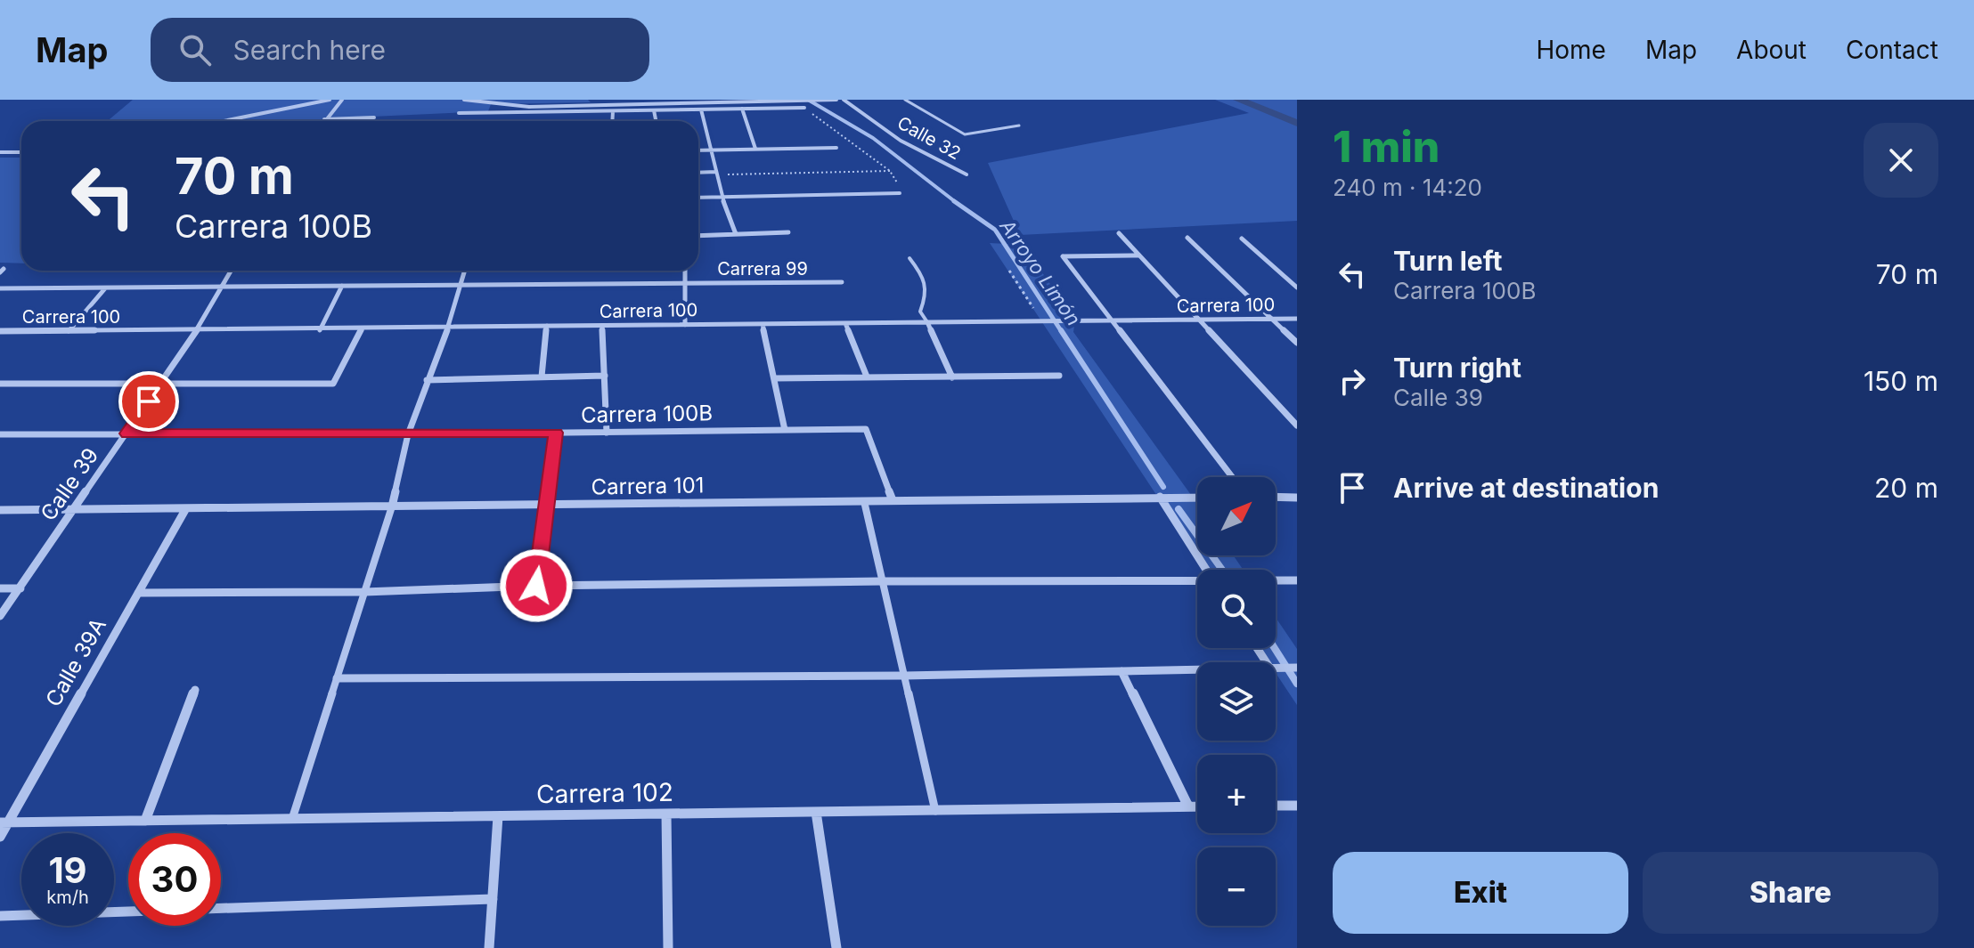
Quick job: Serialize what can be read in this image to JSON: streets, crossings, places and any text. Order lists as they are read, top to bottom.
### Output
{
  "streets": {
    "street": [
      "Calle 32",
      "Carrera 99",
      "Carrera 100",
      "Carrera 100B",
      "Calle 39",
      "Carrera 101",
      "Calle 39A",
      "Carrera 102"
    ]
  },
  "crossings": [
    ["Carrera 99", "Calle 39"],
    ["Carrera 100", "Calle 39"],
    ["Carrera 100B", "Calle 39"],
    ["Carrera 100B", "Carrera 101"],
    ["Calle 39", "Carrera 101"],
    ["Carrera 101", "Calle 39A"],
    ["Calle 39A", "Carrera 102"]
  ],
  "water": ["Arroyo Limón"],
  "north": "top right",
  "page": {
    "header": "Map",
    "search": "Search here",
    "nav": [
      "Home",
      "Map",
      "About",
      "Contact"
    ],
    "heading": ["1 min", "240 m · 14:20"],
    "turn": ["70 m", "Carrera 100B"],
    "list": [
      {
        "name": "Turn left",
        "note": "Carrera 100B",
        "value": "70 m"
      },
      {
        "name": "Turn right",
        "note": "Calle 39",
        "value": "150 m"
      },
      {
        "name": "Arrive at destination",
        "value": "20 m"
      }
    ],
    "map_buttons": ["+", "−"],
    "speed": "19 km/h",
    "limit": "30",
    "buttons": ["Exit", "Share"]
  }
}
